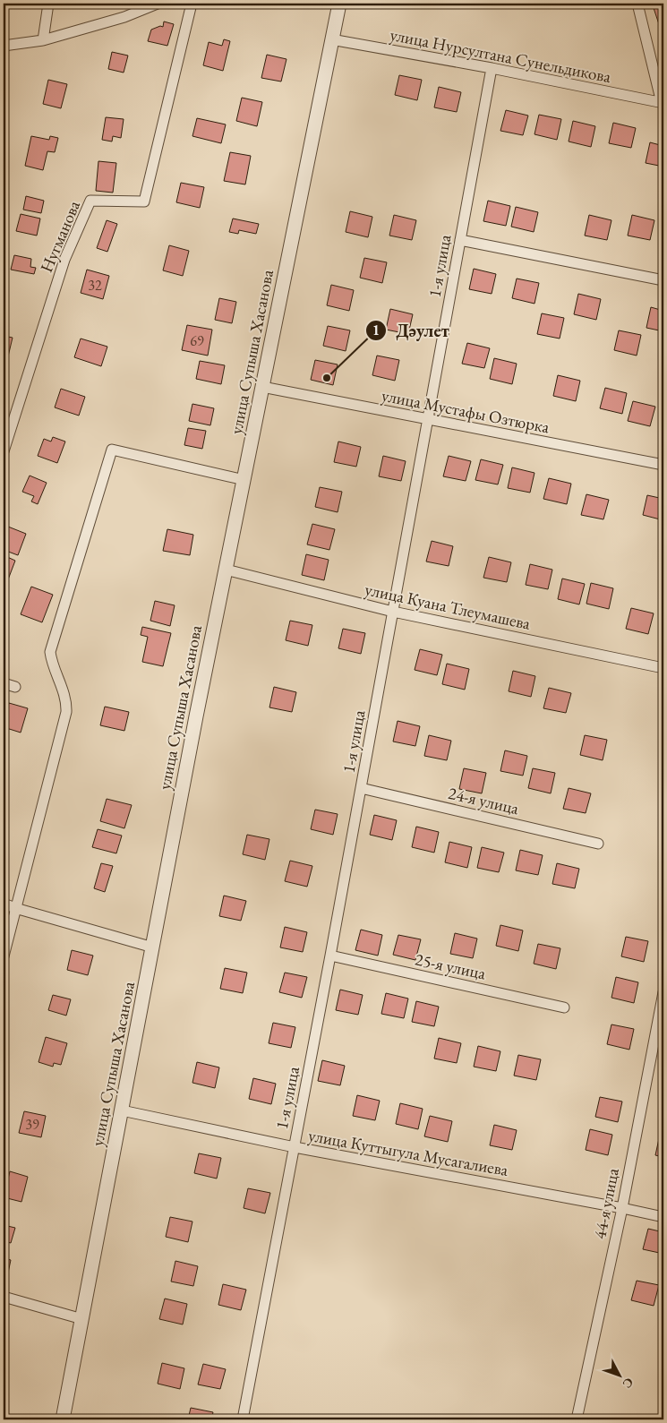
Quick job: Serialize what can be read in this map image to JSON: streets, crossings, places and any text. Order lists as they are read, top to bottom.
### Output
{
  "streets": {
    "street": [
      "улица Нурсултана Сунельдикова",
      "Нугманова",
      "1-я улица",
      "улица Супыша Хасанова",
      "улица Мустафы Озтюрка",
      "улица Куана Тлеумашева",
      "24-я улица",
      "25-я улица",
      "улица Куттыгула Мусагалиева",
      "44-я улица"
    ]
  },
  "crossings": [
    ["улица Нурсултана Сунельдикова", "1-я улица"],
    ["улица Нурсултана Сунельдикова", "улица Супыша Хасанова"],
    ["1-я улица", "улица Мустафы Озтюрка"],
    ["1-я улица", "улица Куана Тлеумашева"],
    ["1-я улица", "24-я улица"],
    ["1-я улица", "25-я улица"],
    ["1-я улица", "улица Куттыгула Мусагалиева"],
    ["улица Супыша Хасанова", "улица Мустафы Озтюрка"],
    ["улица Супыша Хасанова", "улица Куана Тлеумашева"],
    ["улица Супыша Хасанова", "улица Куттыгула Мусагалиева"],
    ["улица Куттыгула Мусагалиева", "44-я улица"]
  ],
  "places": ["Дәулет"],
  "house_numbers": ["32", "69", "39"],
  "north": "bottom right"
}
